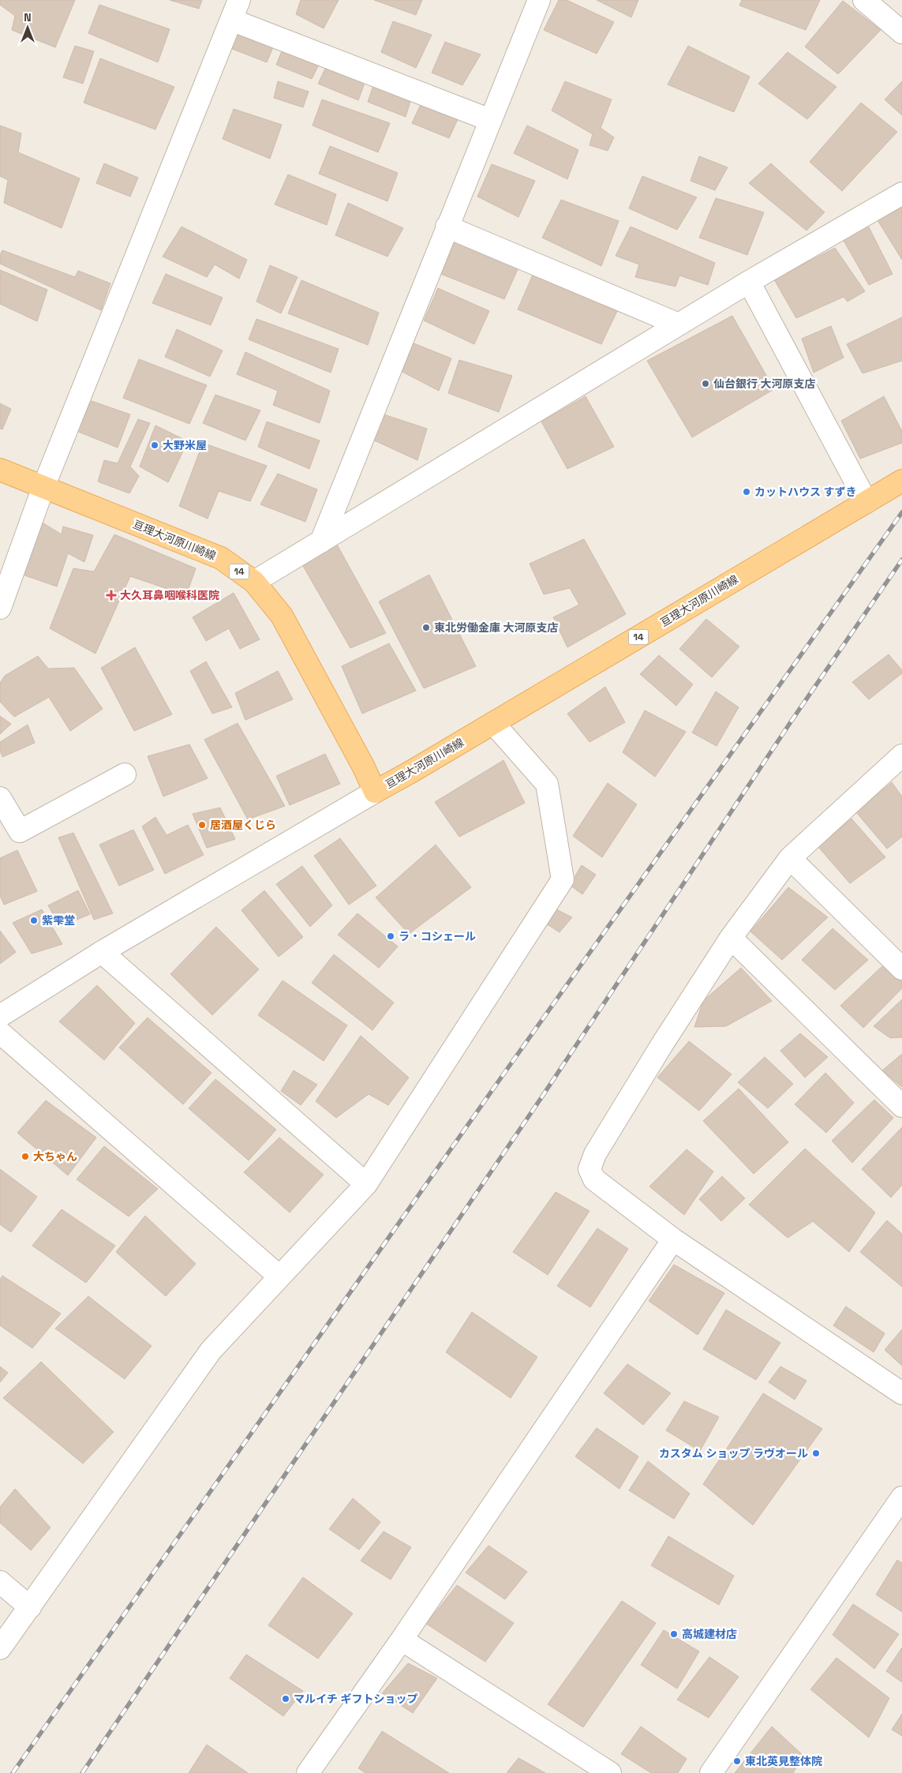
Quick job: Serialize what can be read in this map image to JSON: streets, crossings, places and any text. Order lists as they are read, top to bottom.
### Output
{
  "streets": {
    "main road": ["亘理大河原川崎線", "14"]
  },
  "places": {
    "other": [
      "仙台銀行 大河原支店",
      "大野米屋",
      "カットハウス すずき",
      "東北労働金庫 大河原支店",
      "居酒屋くじら",
      "紫雫堂",
      "ラ・コシェール",
      "大ちゃん",
      "カスタム ショップ ラヴオール",
      "高城建材店",
      "マルイチ ギフトショップ",
      "東北英見整体院"
    ],
    "health": ["大久耳鼻咽喉科医院"]
  },
  "north": "top"
}
